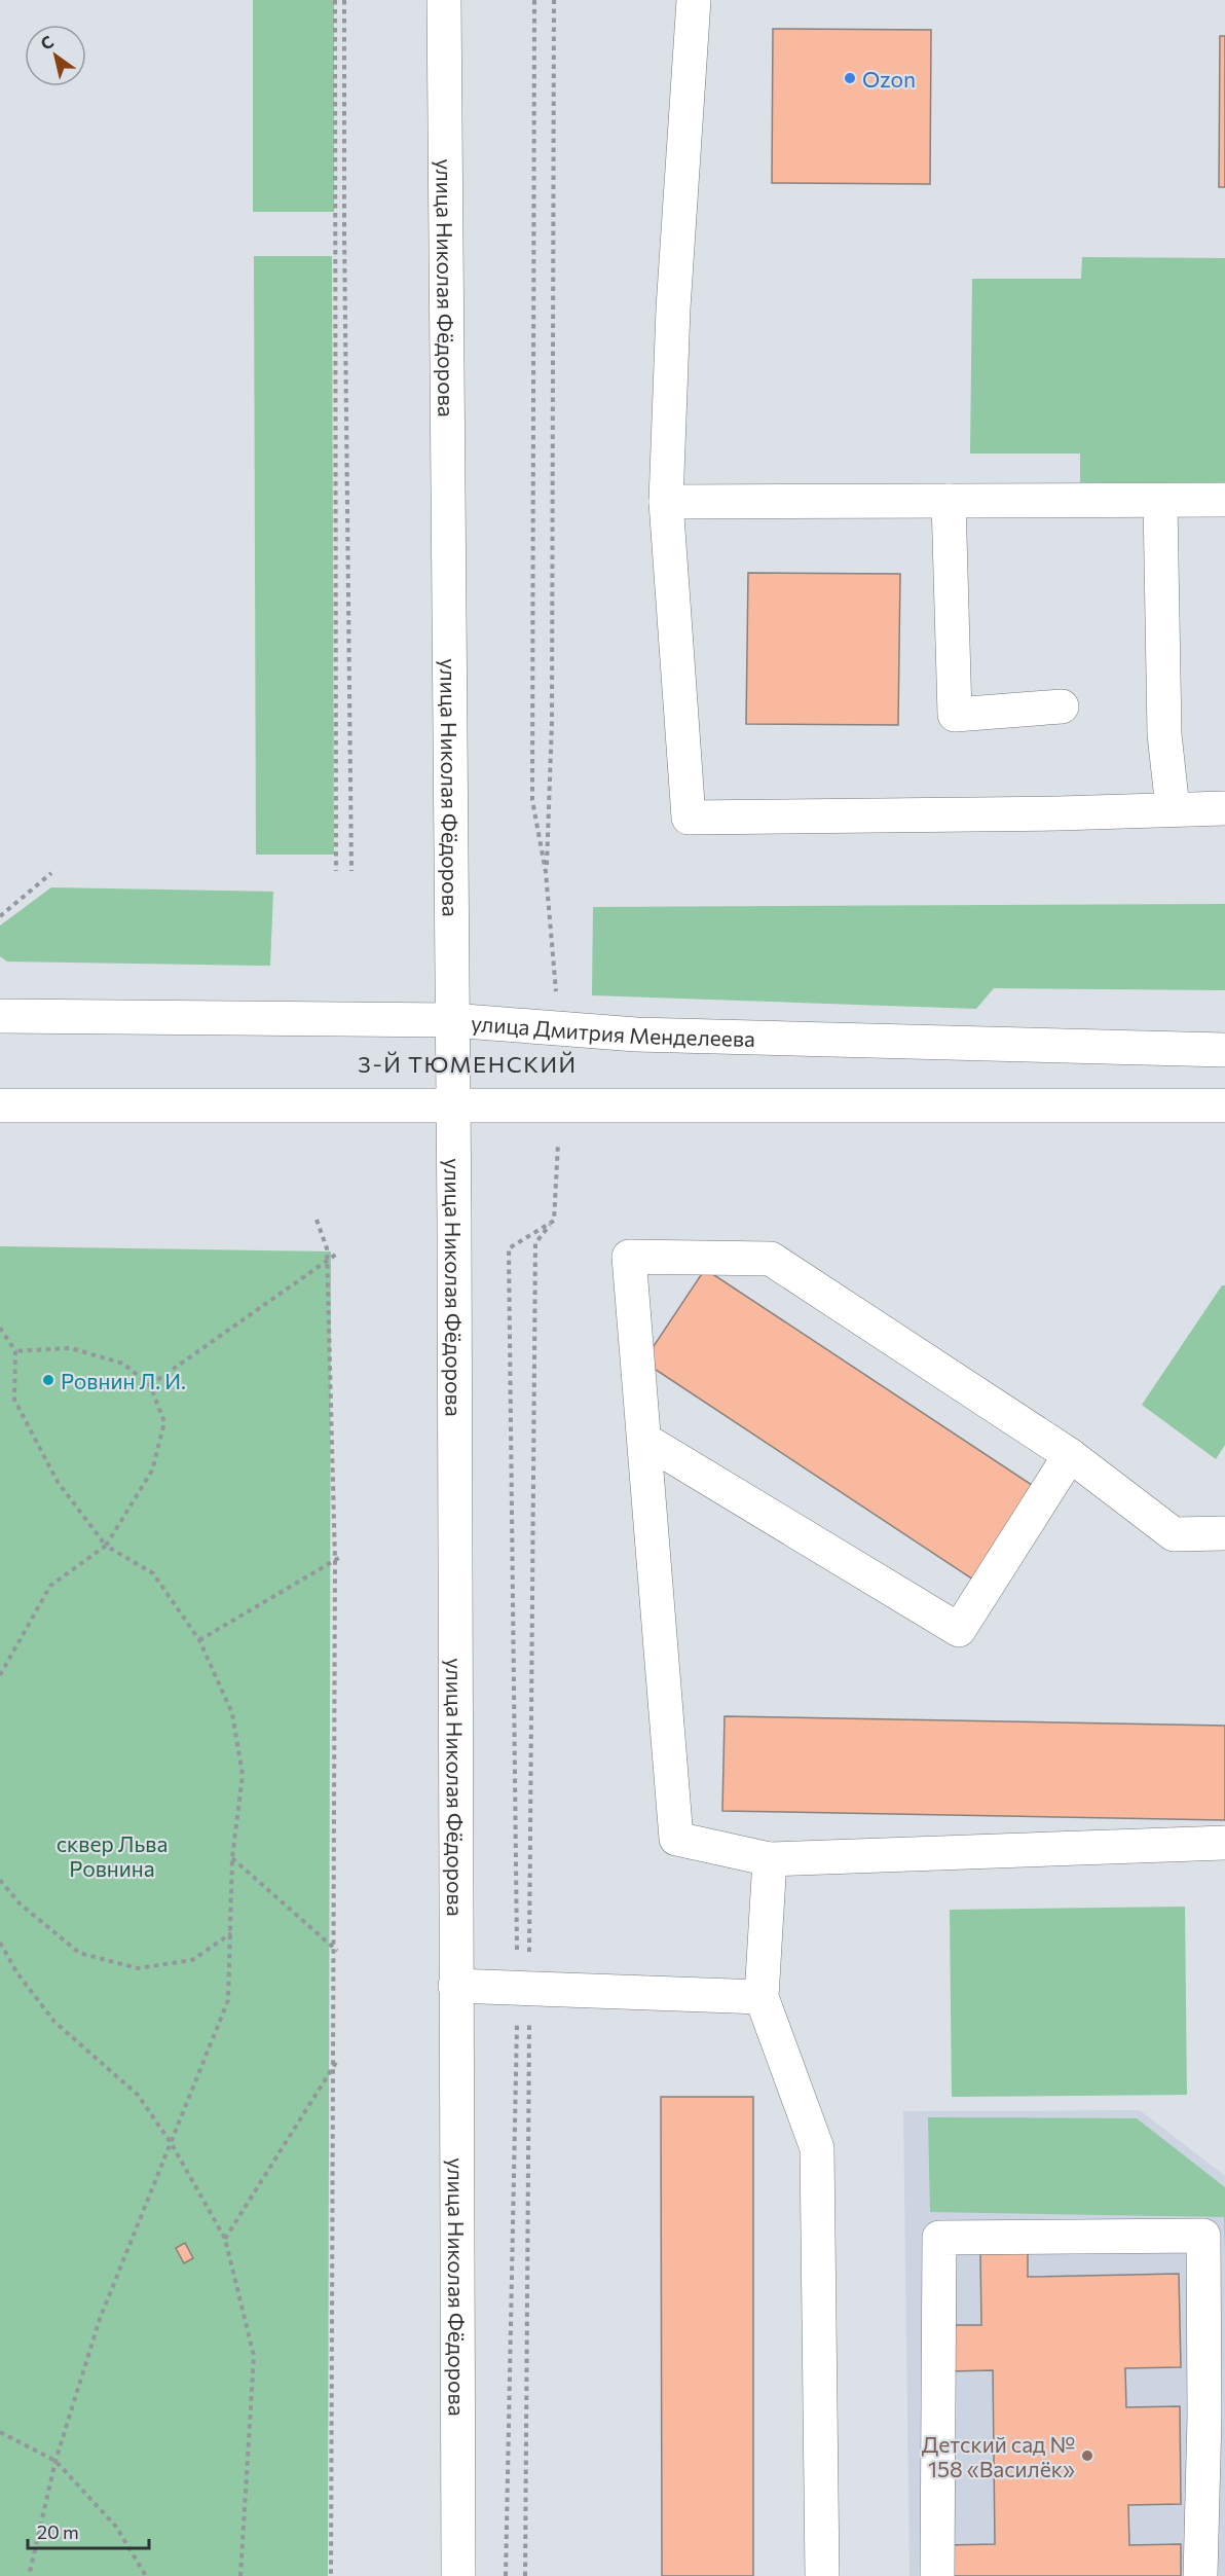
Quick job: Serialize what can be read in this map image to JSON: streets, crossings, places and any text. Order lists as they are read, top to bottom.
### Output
{
  "streets": {
    "street": ["улица Николая Фёдорова", "улица Дмитрия Менделеева"]
  },
  "crossings": [
    ["улица Николая Фёдорова", "улица Дмитрия Менделеева"]
  ],
  "districts": ["3-Й ТЮМЕНСКИЙ"],
  "parks": ["сквер Льва Ровнина"],
  "places": ["Ozon", "Ровнин Л. И.", "Детский сад № 158 «Василёк»"],
  "scale_bar": "20 m",
  "north": "top left"
}
